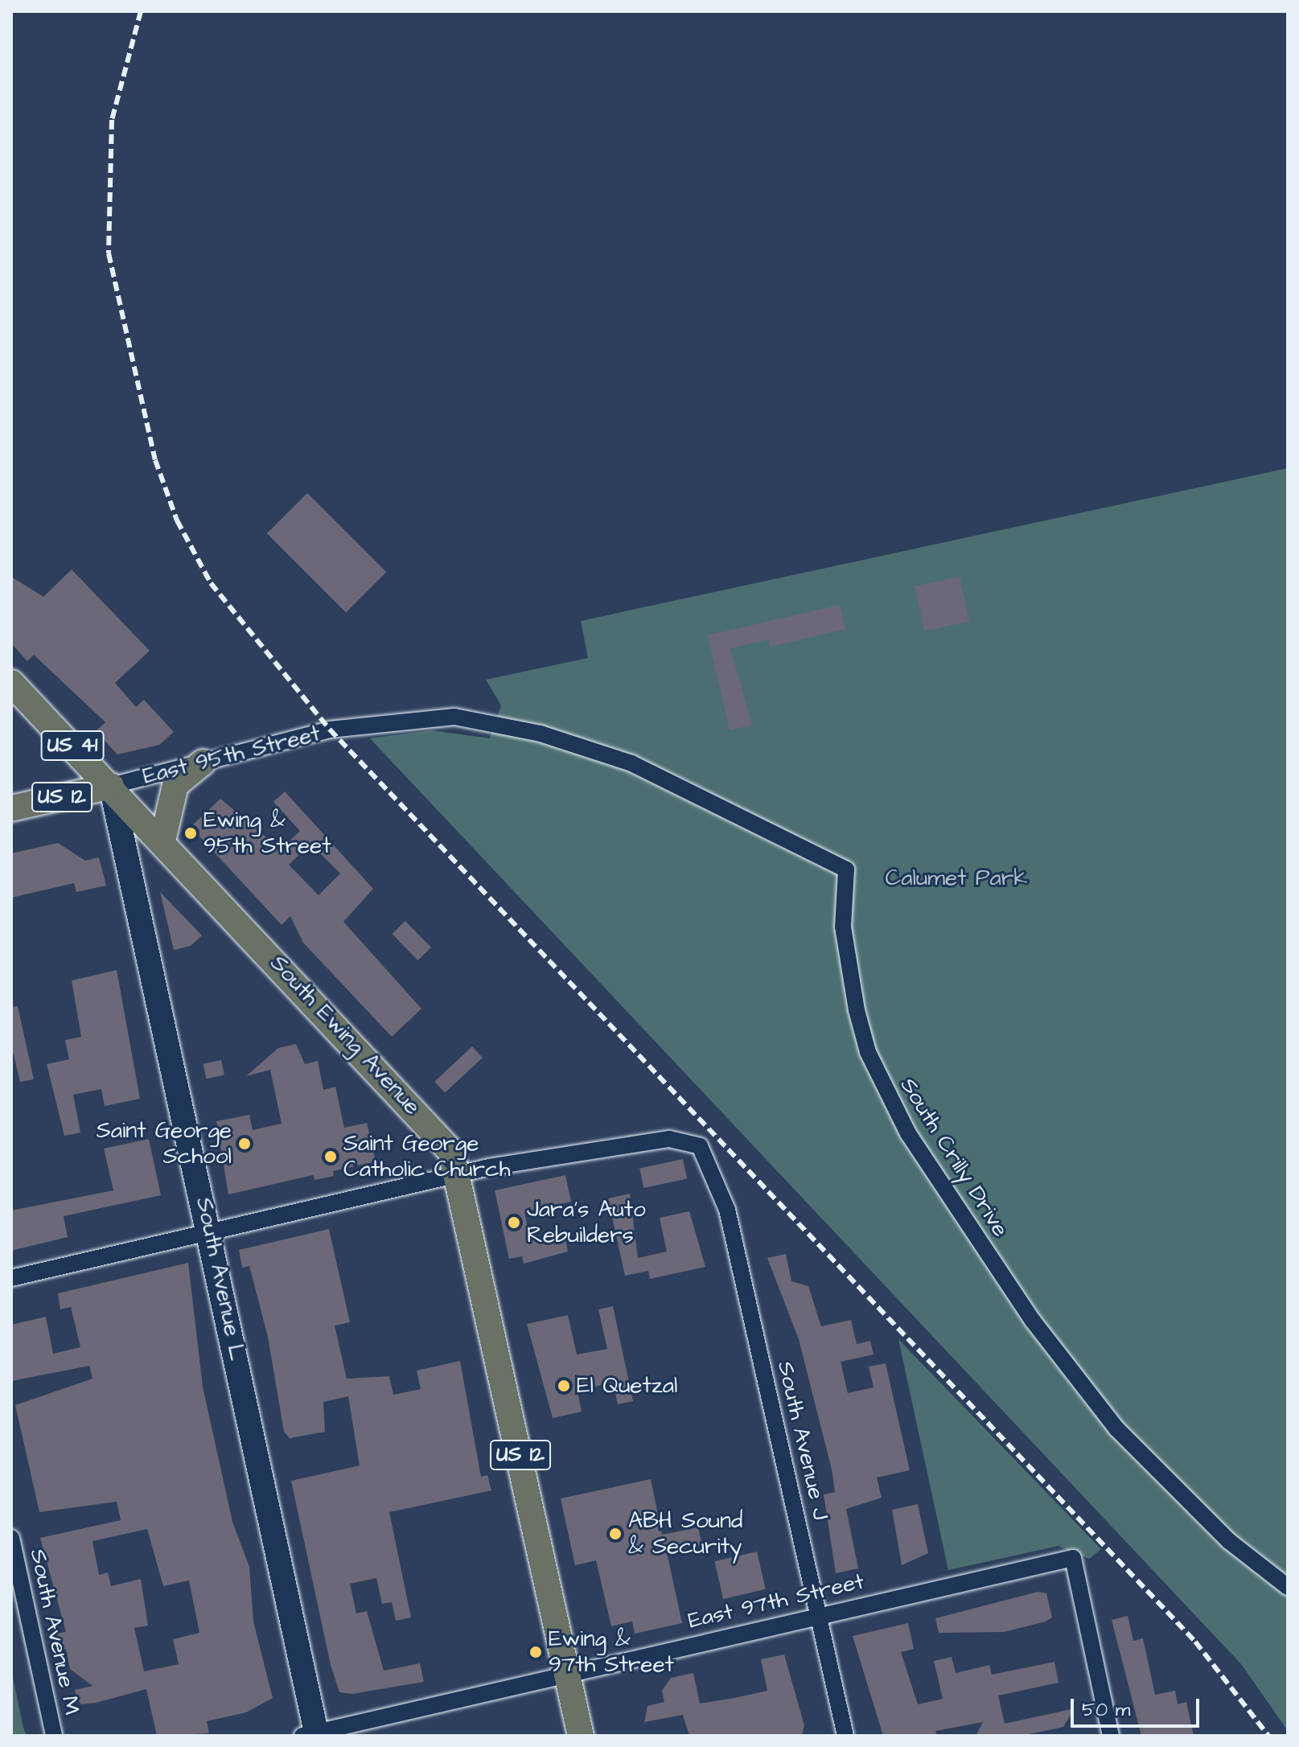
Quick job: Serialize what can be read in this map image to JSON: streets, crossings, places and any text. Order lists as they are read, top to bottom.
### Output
{
  "streets": {
    "main road": [
      "US 41",
      "East 95th Street",
      "US 12",
      "South Ewing Avenue"
    ],
    "street": [
      "South Crilly Drive",
      "South Avenue L",
      "South Avenue J",
      "East 97th Street",
      "South Avenue M"
    ]
  },
  "crossings": [
    ["East 95th Street", "South Ewing Avenue"],
    ["East 95th Street", "South Crilly Drive"],
    ["East 95th Street", "South Avenue L"],
    ["South Ewing Avenue", "South Avenue L"],
    ["South Ewing Avenue", "South Avenue J"],
    ["South Ewing Avenue", "East 97th Street"],
    ["South Avenue L", "East 97th Street"],
    ["South Avenue J", "East 97th Street"]
  ],
  "parks": ["Calumet Park"],
  "places": [
    "Ewing & 95th Street",
    "Saint George School",
    "Saint George Catholic Church",
    "Jara's Auto Rebuilders",
    "El Quetzal",
    "ABH Sound & Security",
    "Ewing & 97th Street"
  ],
  "scale_bar": "50 m"
}
